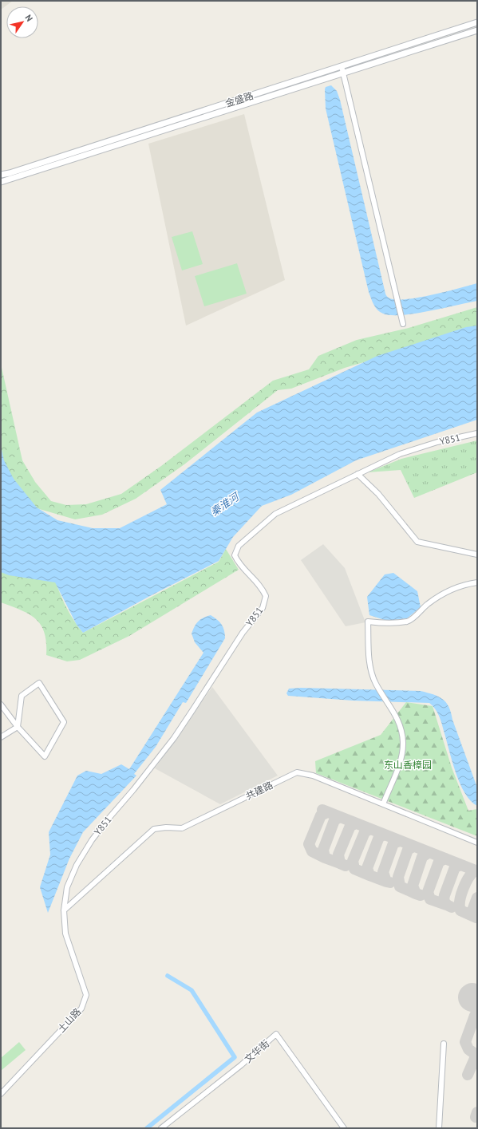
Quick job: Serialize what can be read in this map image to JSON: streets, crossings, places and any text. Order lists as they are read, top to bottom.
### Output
{
  "streets": {
    "street": [
      "金盛路",
      "Y851",
      "共建路",
      "土山路",
      "文华街"
    ]
  },
  "crossings": [
    ["Y851", "共建路"],
    ["Y851", "土山路"],
    ["共建路", "土山路"]
  ],
  "water": ["秦淮河"],
  "parks": ["东山香樟园"],
  "north": "top right"
}
